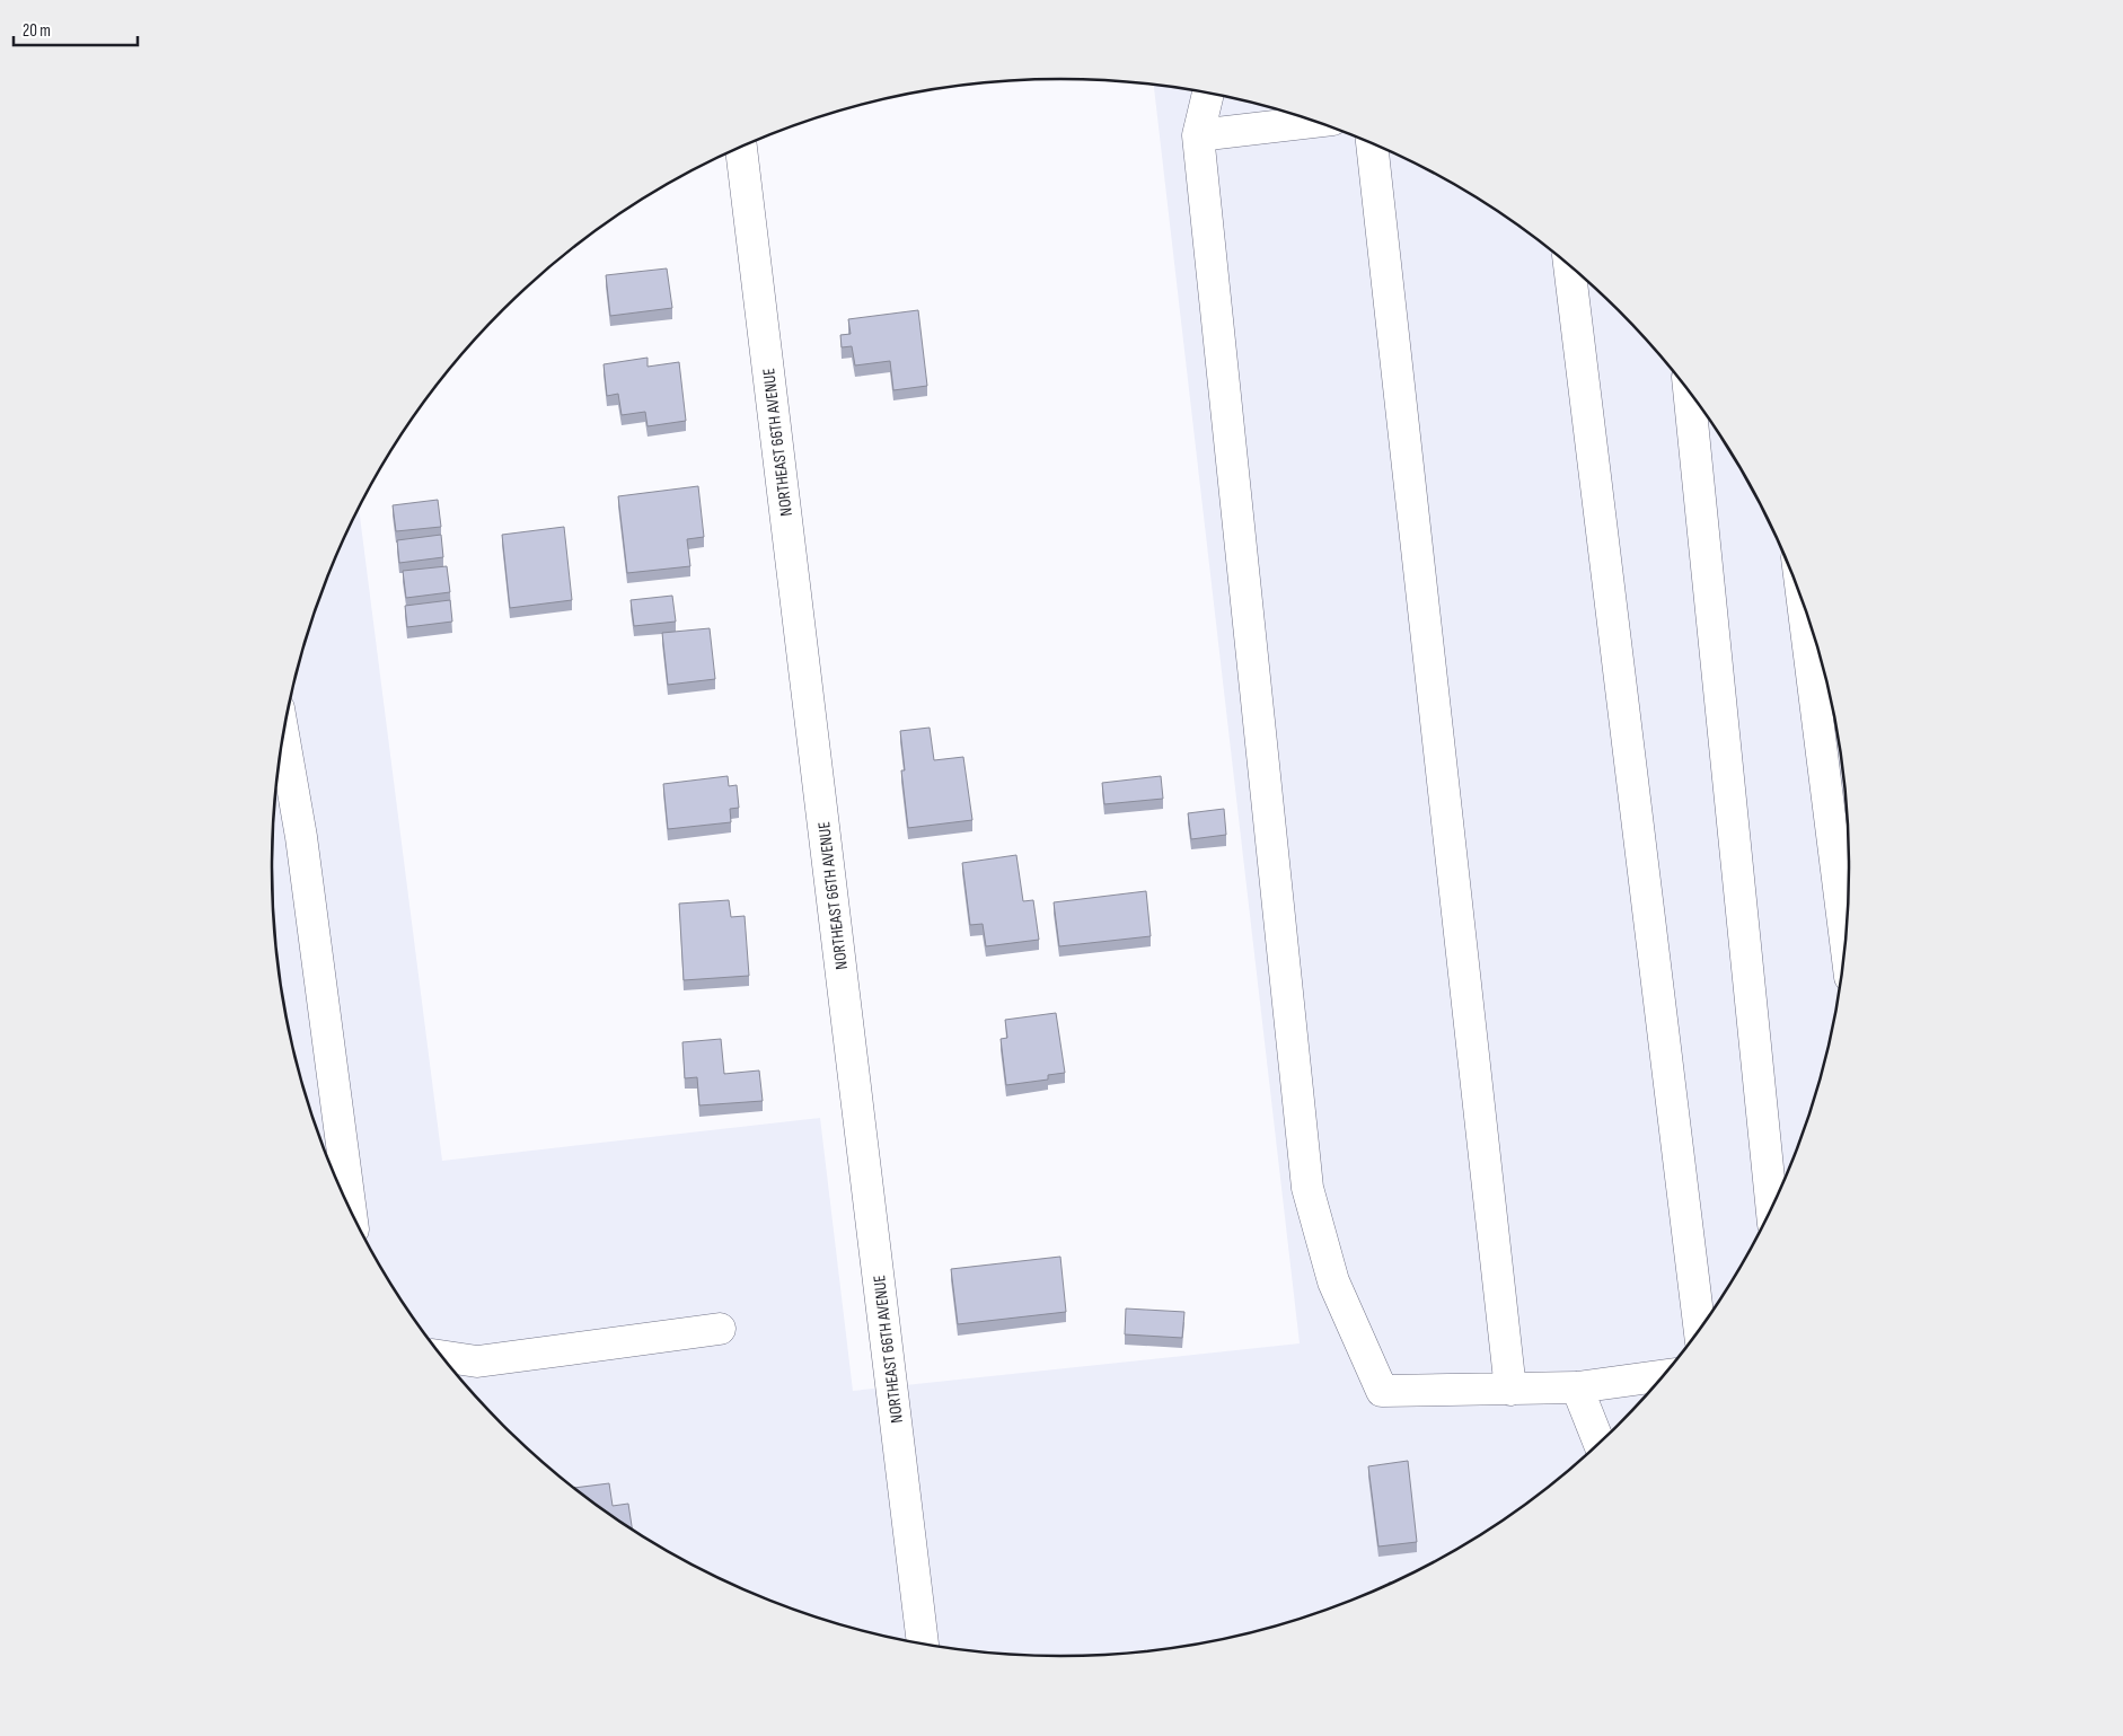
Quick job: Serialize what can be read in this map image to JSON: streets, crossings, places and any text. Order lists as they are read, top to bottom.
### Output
{
  "streets": {
    "street": ["NORTHEAST 66TH AVENUE"]
  },
  "scale_bar": "20 m"
}
